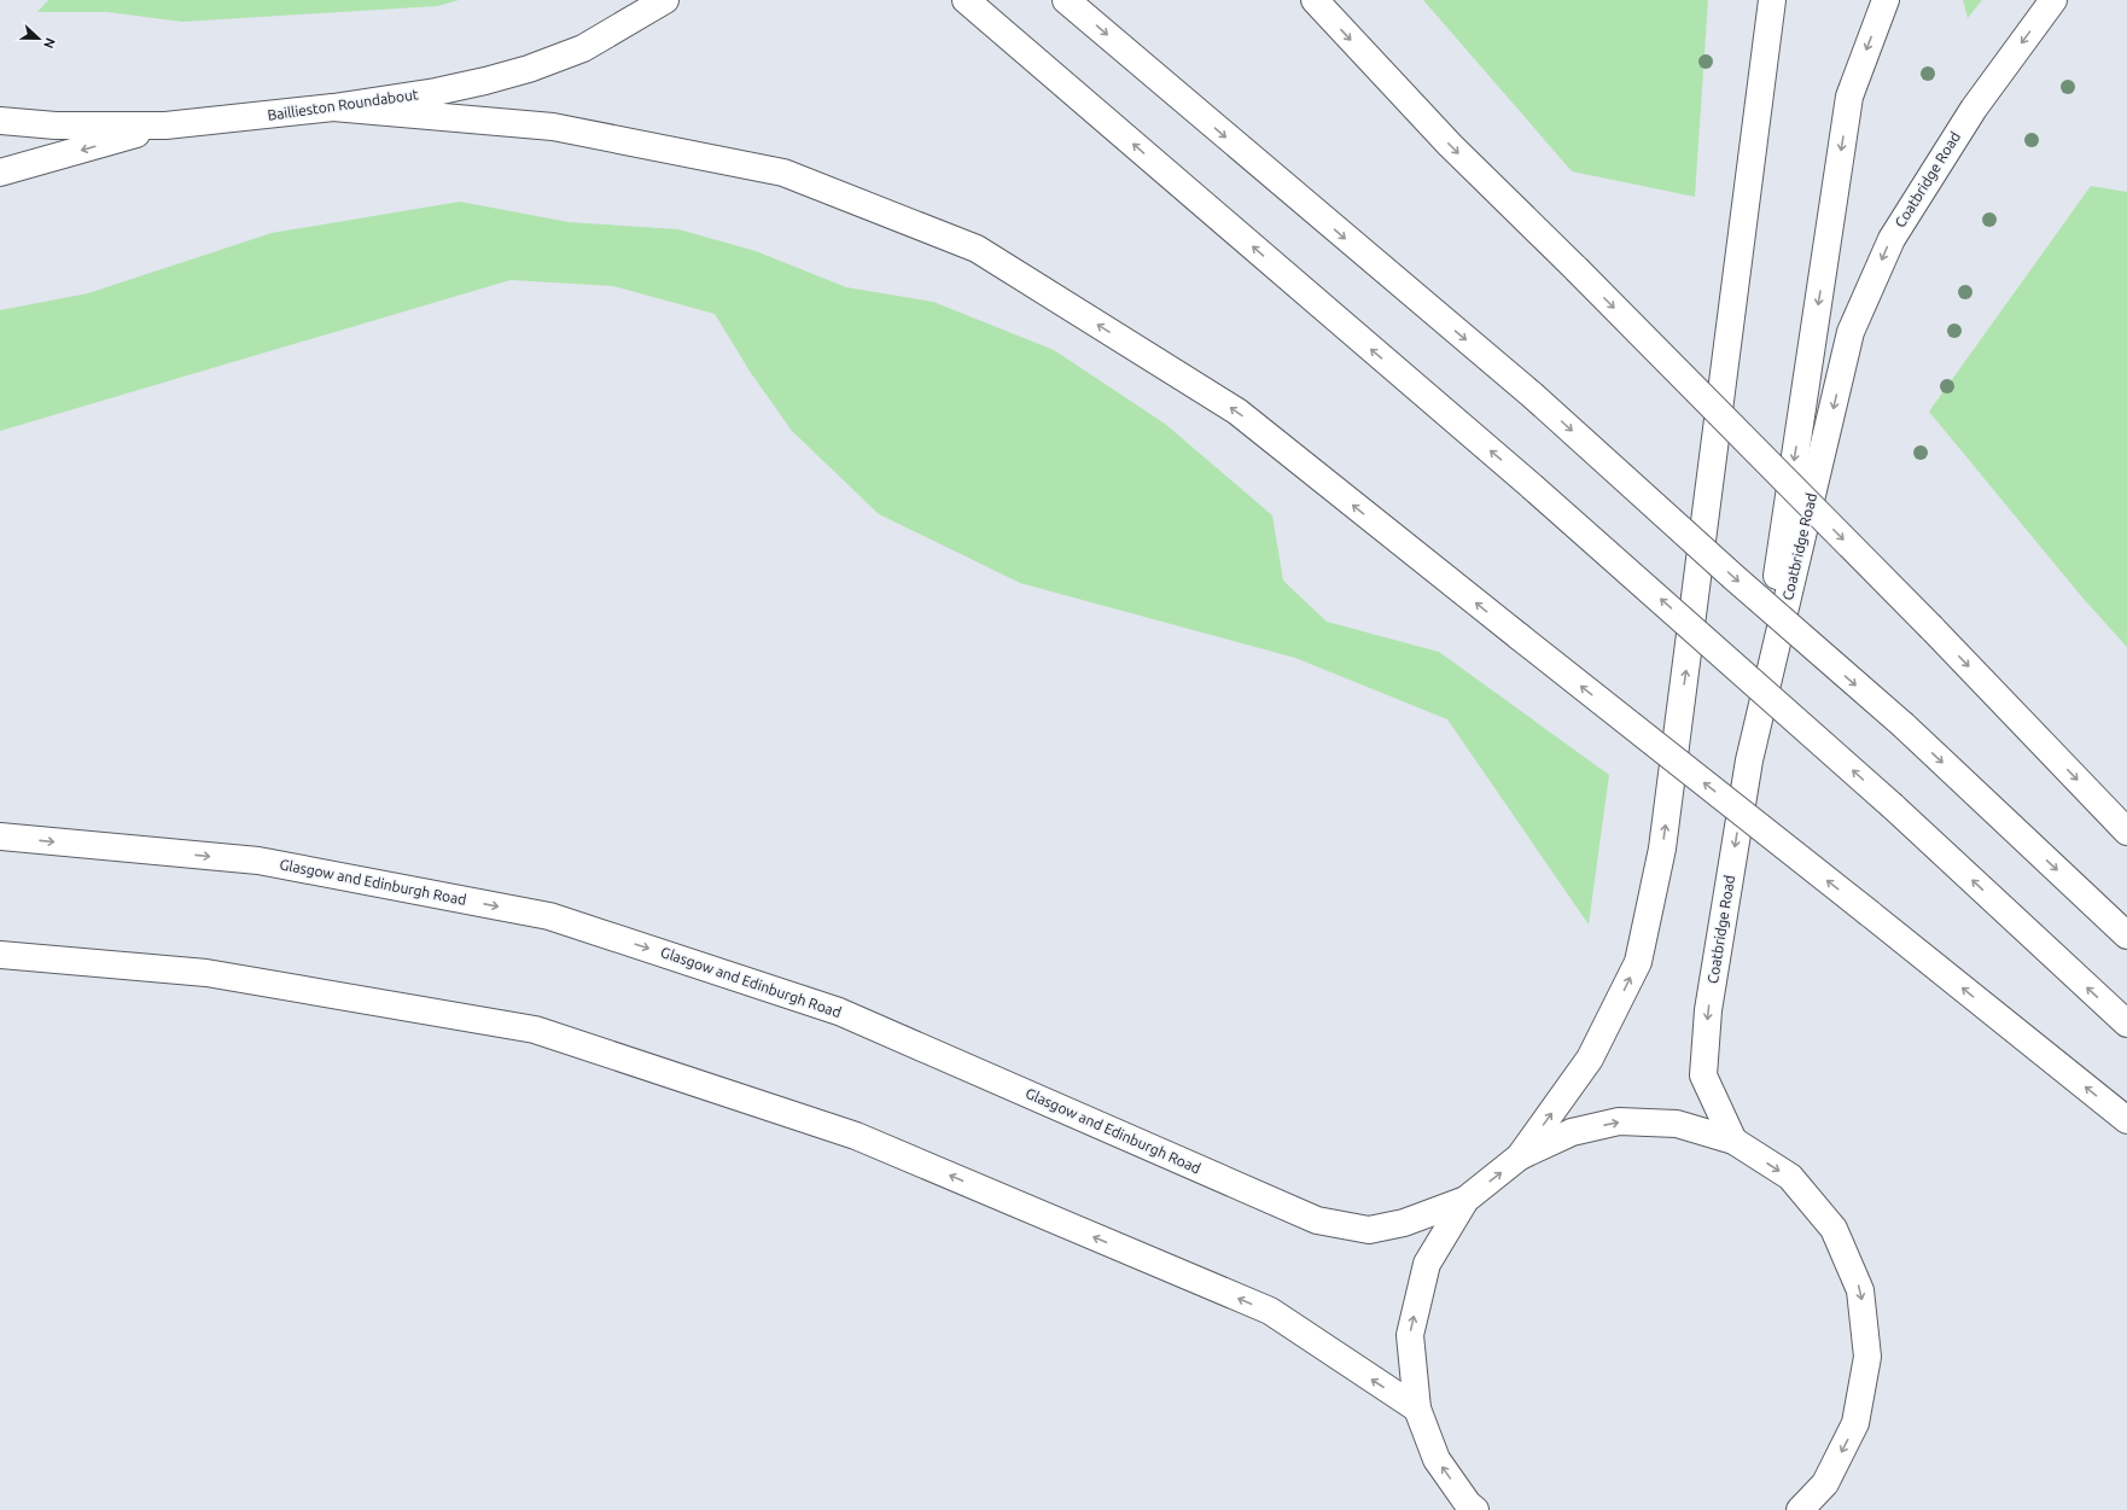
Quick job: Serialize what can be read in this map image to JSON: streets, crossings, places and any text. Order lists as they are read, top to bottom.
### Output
{
  "streets": {
    "highway": ["Baillieston Roundabout", "Coatbridge Road", "Glasgow and Edinburgh Road"]
  },
  "north": "right"
}
